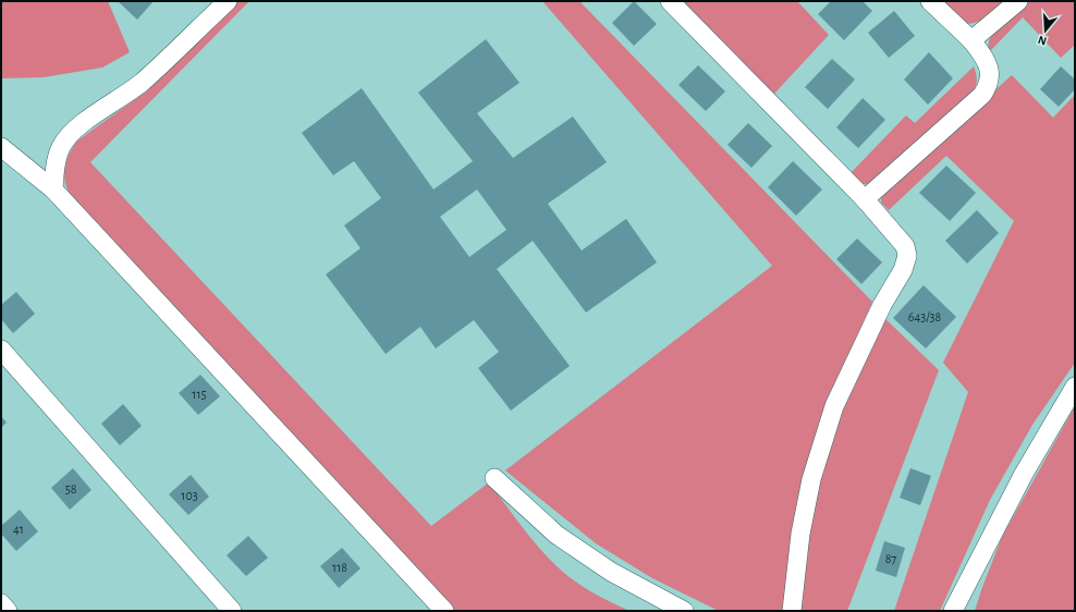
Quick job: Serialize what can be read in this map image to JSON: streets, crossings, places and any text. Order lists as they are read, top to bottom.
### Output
{
  "house_numbers": [
    "643/38",
    "115",
    "58",
    "103",
    "41",
    "87",
    "118"
  ],
  "north": "bottom"
}
